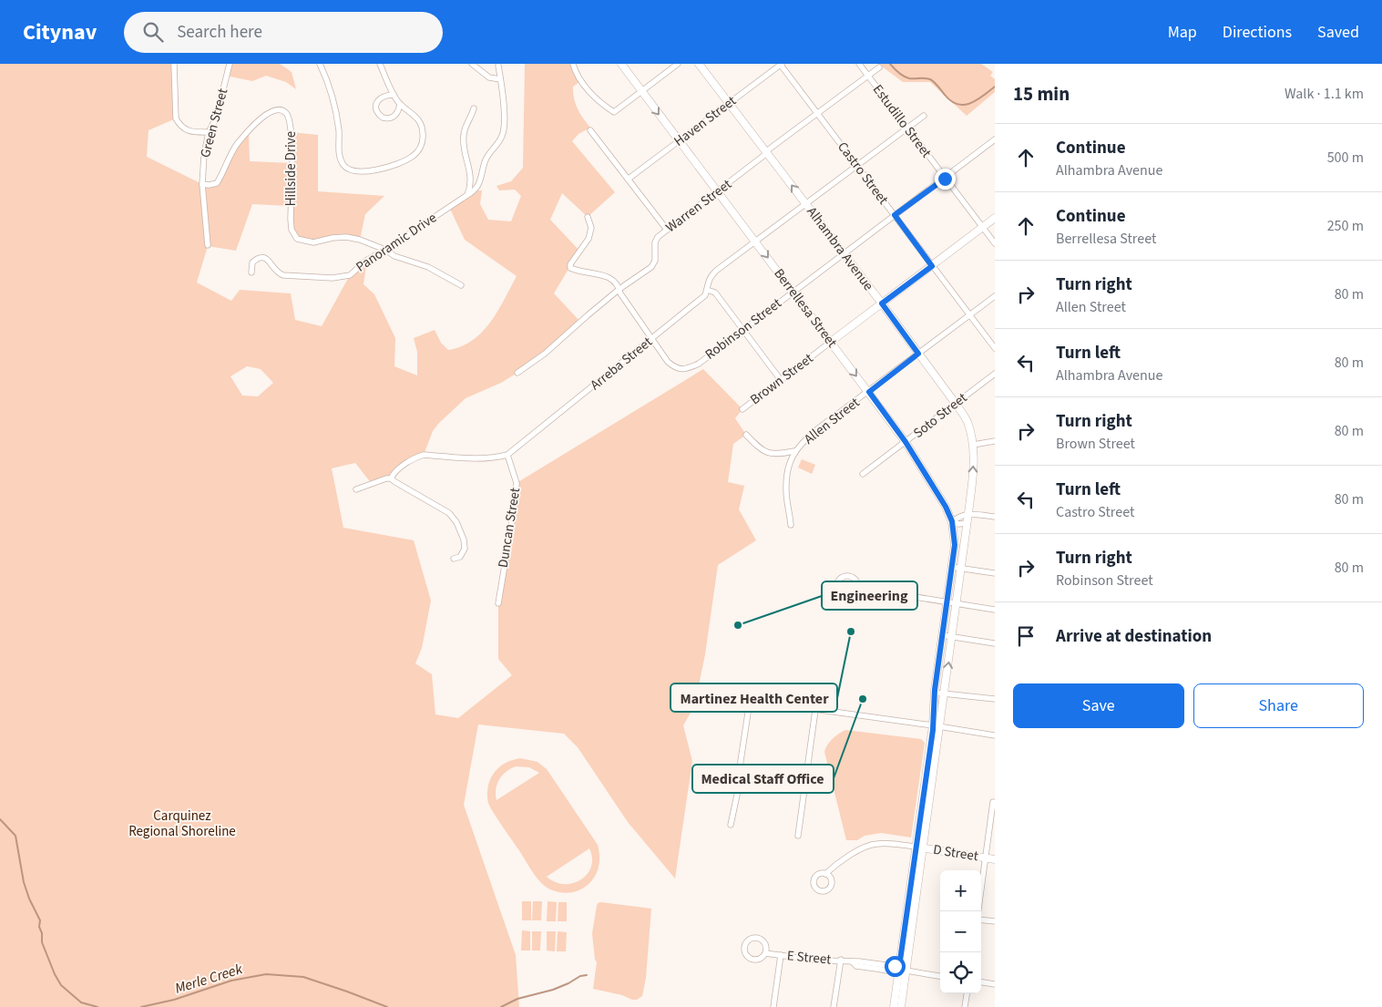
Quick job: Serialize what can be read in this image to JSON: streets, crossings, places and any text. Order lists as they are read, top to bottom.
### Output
{
  "streets": {
    "main road": [
      "Alhambra Avenue",
      "Berrellesa Street",
      "Brown Street",
      "D Street"
    ],
    "street": [
      "Haven Street",
      "Estudillo Street",
      "Green Street",
      "Hillside Drive",
      "Castro Street",
      "Warren Street",
      "Panoramic Drive",
      "Robinson Street",
      "Arreba Street",
      "Soto Street",
      "Allen Street",
      "Duncan Street",
      "E Street"
    ]
  },
  "crossings": [
    ["Haven Street", "Castro Street"],
    ["Haven Street", "Alhambra Avenue"],
    ["Haven Street", "Berrellesa Street"],
    ["Estudillo Street", "Warren Street"],
    ["Estudillo Street", "Robinson Street"],
    ["Estudillo Street", "Arreba Street"],
    ["Estudillo Street", "Brown Street"],
    ["Green Street", "Hillside Drive"],
    ["Hillside Drive", "Panoramic Drive"],
    ["Castro Street", "Warren Street"],
    ["Castro Street", "Robinson Street"],
    ["Castro Street", "Arreba Street"],
    ["Castro Street", "Brown Street"],
    ["Castro Street", "Allen Street"],
    ["Warren Street", "Alhambra Avenue"],
    ["Warren Street", "Berrellesa Street"],
    ["Warren Street", "Robinson Street"],
    ["Alhambra Avenue", "Berrellesa Street"],
    ["Alhambra Avenue", "Robinson Street"],
    ["Alhambra Avenue", "Arreba Street"],
    ["Alhambra Avenue", "Brown Street"],
    ["Alhambra Avenue", "Soto Street"],
    ["Alhambra Avenue", "Allen Street"],
    ["Alhambra Avenue", "D Street"],
    ["Alhambra Avenue", "E Street"],
    ["Berrellesa Street", "Robinson Street"],
    ["Berrellesa Street", "Arreba Street"],
    ["Berrellesa Street", "Brown Street"],
    ["Berrellesa Street", "Soto Street"],
    ["Berrellesa Street", "Allen Street"],
    ["Robinson Street", "Arreba Street"],
    ["Arreba Street", "Duncan Street"]
  ],
  "water": ["Merle Creek"],
  "parks": ["Carquinez Regional Shoreline"],
  "places": ["Engineering", "Martinez Health Center", "Medical Staff Office"],
  "page": {
    "header": "Citynav",
    "search": "Search here",
    "nav": ["Map", "Directions", "Saved"],
    "heading": ["15 min", "Walk · 1.1 km"],
    "list": [
      ["Continue", "Alhambra Avenue", "500 m"],
      ["Continue", "Berrellesa Street", "250 m"],
      ["Turn right", "Allen Street", "80 m"],
      ["Turn left", "Alhambra Avenue", "80 m"],
      ["Turn right", "Brown Street", "80 m"],
      ["Turn left", "Castro Street", "80 m"],
      ["Turn right", "Robinson Street", "80 m"],
      "Arrive at destination"
    ],
    "buttons": ["Save", "Share"],
    "map_buttons": ["+", "−"]
  }
}
